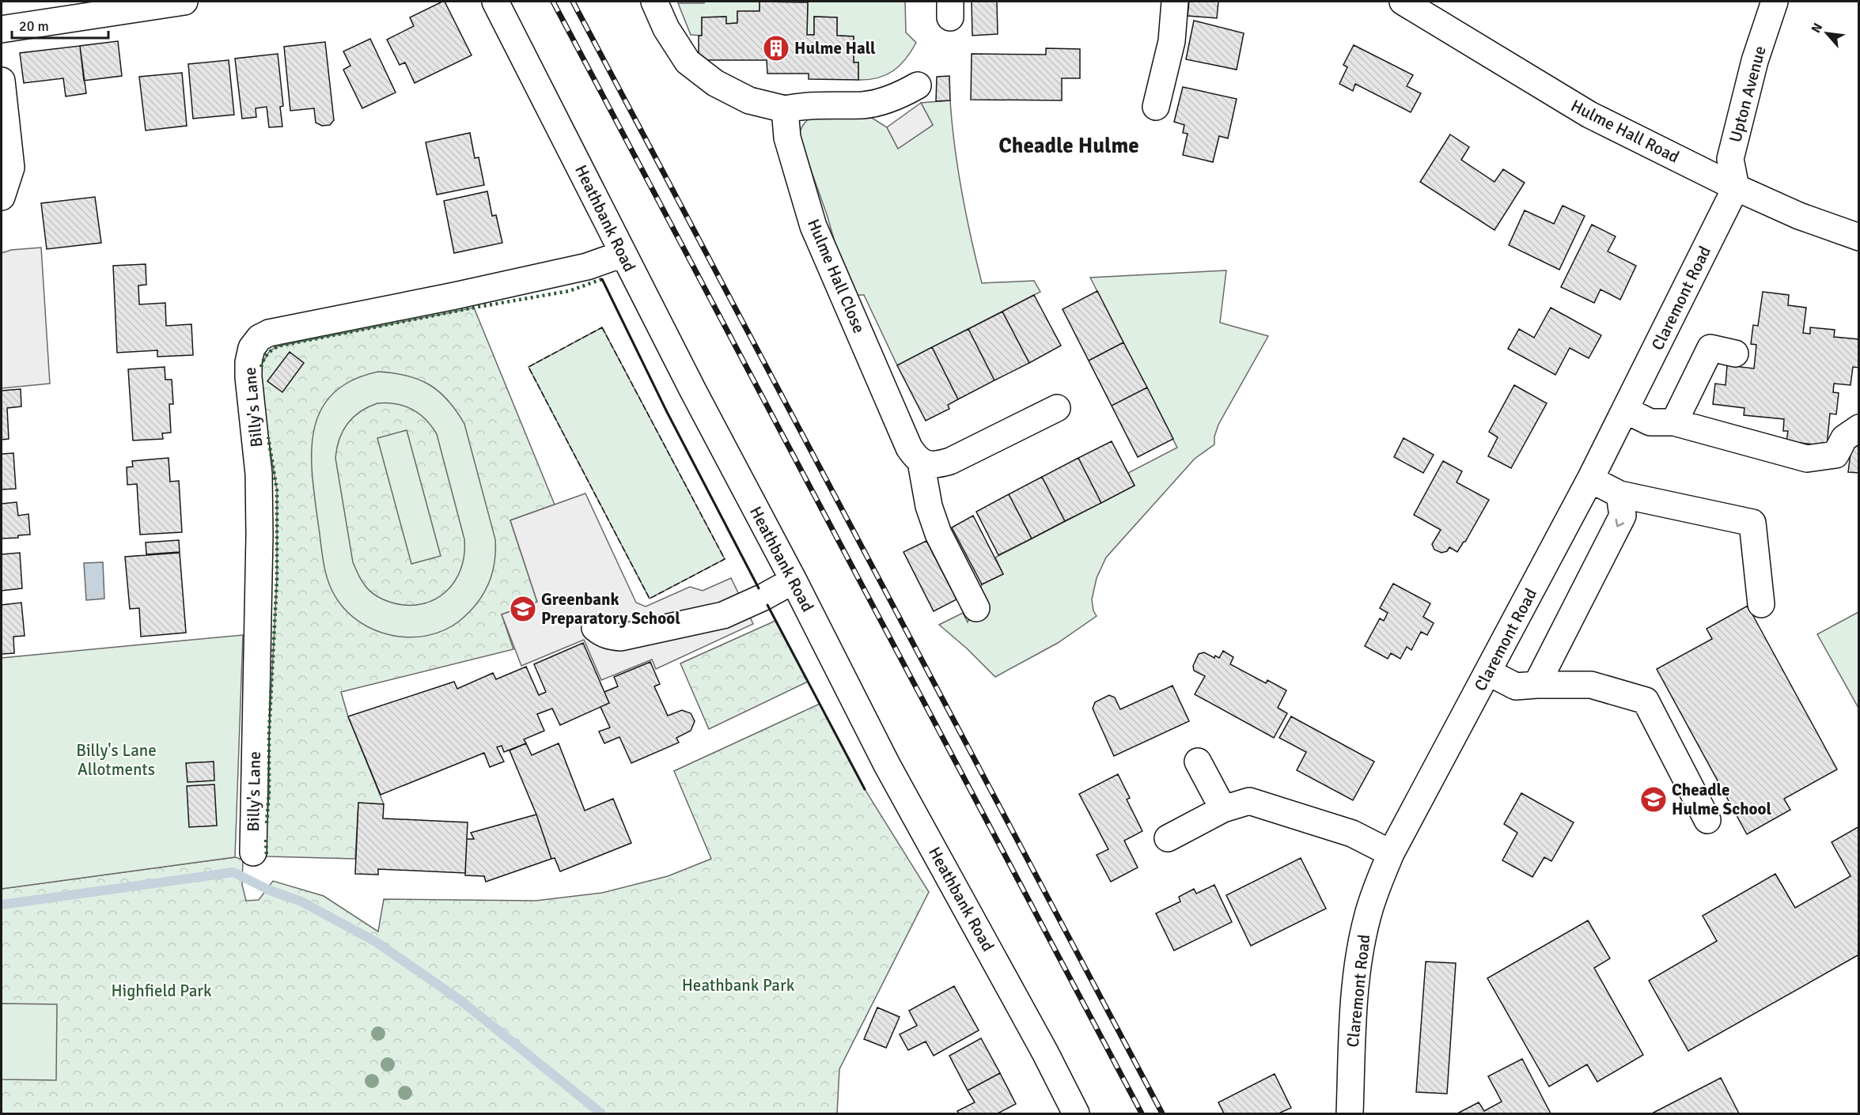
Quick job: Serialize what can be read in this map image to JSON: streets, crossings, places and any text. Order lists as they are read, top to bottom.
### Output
{
  "streets": {
    "street": [
      "Upton Avenue",
      "Hulme Hall Road",
      "Heathbank Road",
      "Hulme Hall Close",
      "Claremont Road",
      "Billy's Lane"
    ]
  },
  "crossings": [
    ["Upton Avenue", "Hulme Hall Road"],
    ["Upton Avenue", "Claremont Road"],
    ["Hulme Hall Road", "Claremont Road"],
    ["Heathbank Road", "Billy's Lane"]
  ],
  "districts": ["Cheadle Hulme"],
  "parks": ["Billy's Lane Allotments", "Heathbank Park", "Highfield Park"],
  "places": {
    "building": ["Hulme Hall"],
    "school or university": ["Greenbank Preparatory School", "Cheadle Hulme School"]
  },
  "scale_bar": "20 m",
  "north": "top left"
}
